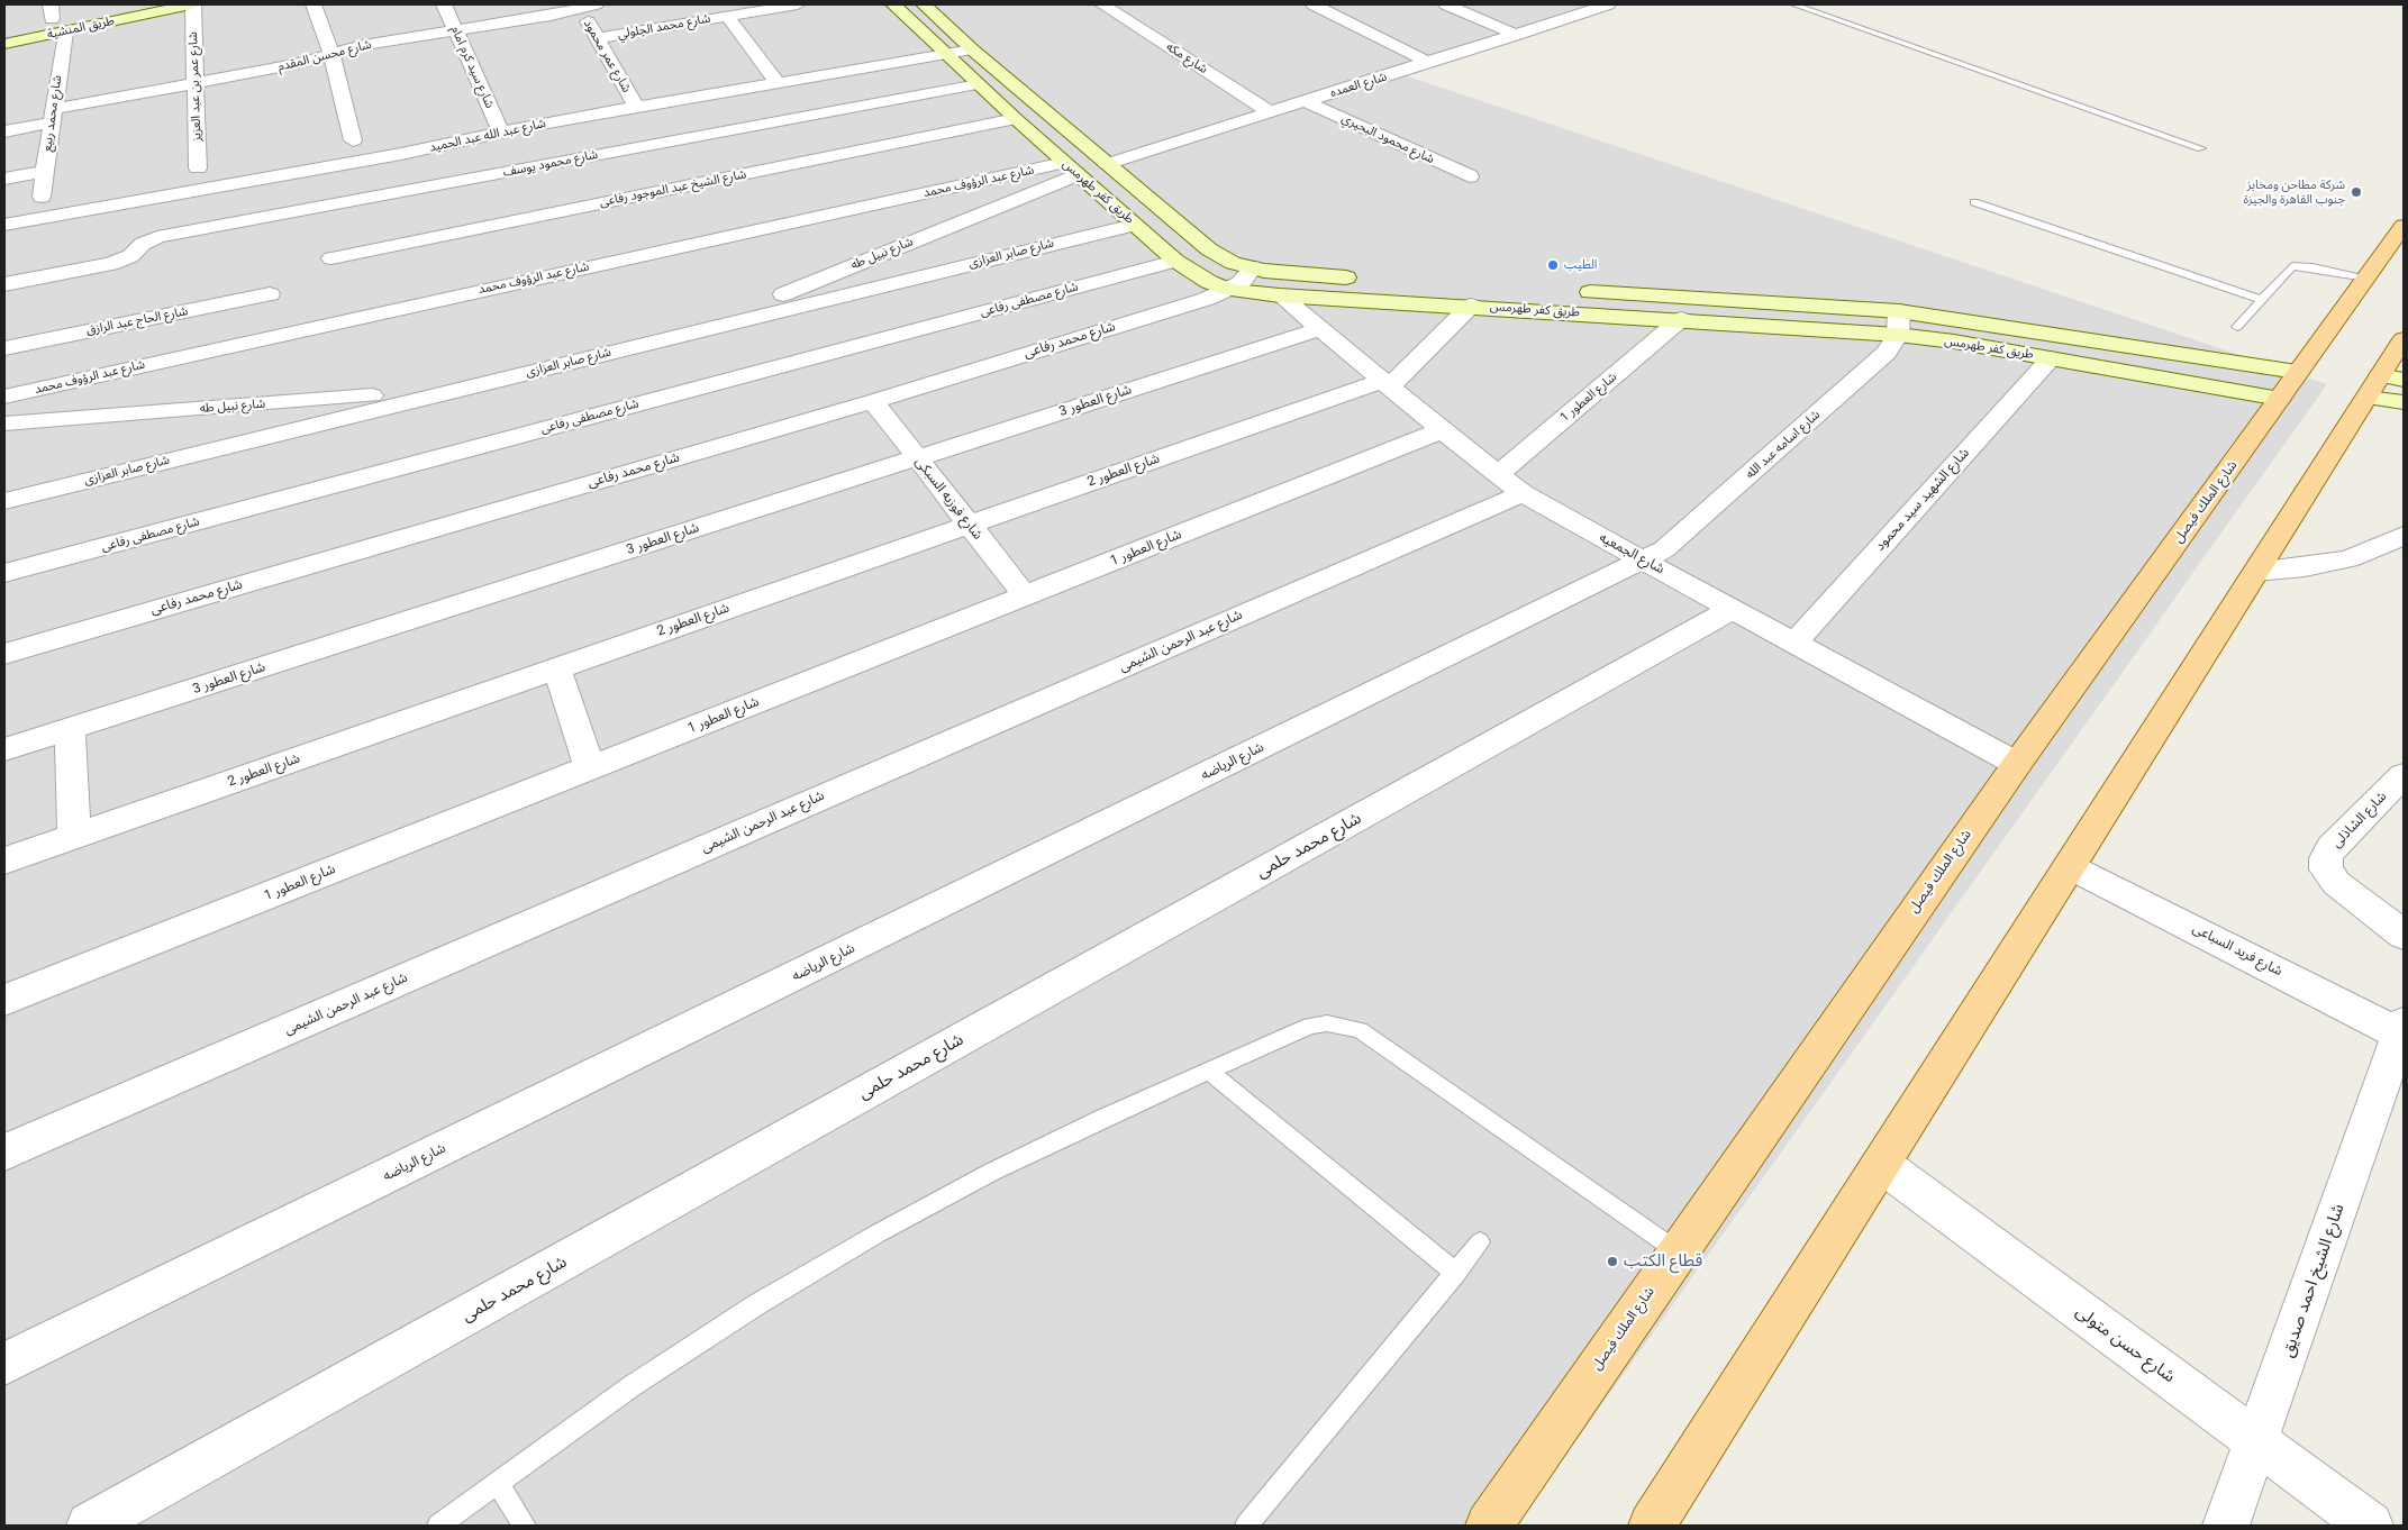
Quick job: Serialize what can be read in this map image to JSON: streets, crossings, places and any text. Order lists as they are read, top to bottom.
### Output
{
  "streets": {
    "main road": ["شارع الملك فيصل"],
    "street": [
      "شارع محمد الجلولي",
      "طريق المنشية",
      "شارع محسن المقدم",
      "شارع عمر محمود",
      "شارع مكه",
      "شارع سيد كرم امام",
      "شارع العمده",
      "شارع عمر بن عبد العزيز",
      "شارع محمد ربيع",
      "شارع عبد الله عبد الحميد",
      "شارع محمود البحيري",
      "شارع محمود يوسف",
      "شارع عبد الرؤوف محمد",
      "شارع الشيخ عبد الموجود رفاعى",
      "طريق كفر طهرمس",
      "شارع نبيل طه",
      "شارع صابر العزازى",
      "شارع مصطفى رفاعى",
      "شارع الحاج عبد الرازق",
      "شارع محمد رفاعى",
      "شارع العطور 1",
      "شارع العطور 3",
      "شارع اسامه عبد الله",
      "شارع العطور 2",
      "شارع فوزيه السبكى",
      "شارع الشهيد سيد محمود",
      "شارع الجمعيه",
      "شارع عبد الرحمن الشيمى",
      "شارع الرياضه",
      "شارع الشاذلى",
      "شارع محمد حلمى",
      "شارع فريد السباعى",
      "شارع الشيخ احمد صديق",
      "شارع حسن متولى"
    ]
  },
  "crossings": [
    ["شارع محمد الجلولي", "شارع عمر محمود"],
    ["طريق المنشية", "شارع عمر بن عبد العزيز"],
    ["طريق المنشية", "شارع محمد ربيع"],
    ["شارع محسن المقدم", "شارع عمر محمود"],
    ["شارع محسن المقدم", "شارع سيد كرم امام"],
    ["شارع محسن المقدم", "شارع عمر بن عبد العزيز"],
    ["شارع محسن المقدم", "شارع محمد ربيع"],
    ["شارع عمر محمود", "شارع عبد الله عبد الحميد"],
    ["شارع مكه", "شارع العمده"],
    ["شارع سيد كرم امام", "شارع عبد الله عبد الحميد"],
    ["شارع العمده", "شارع محمود البحيري"],
    ["شارع العمده", "طريق كفر طهرمس"],
    ["شارع عبد الله عبد الحميد", "شارع محمود يوسف"],
    ["شارع عبد الله عبد الحميد", "طريق كفر طهرمس"],
    ["شارع محمود يوسف", "طريق كفر طهرمس"],
    ["شارع عبد الرؤوف محمد", "طريق كفر طهرمس"],
    ["شارع عبد الرؤوف محمد", "شارع نبيل طه"],
    ["شارع الشيخ عبد الموجود رفاعى", "طريق كفر طهرمس"],
    ["طريق كفر طهرمس", "شارع نبيل طه"],
    ["طريق كفر طهرمس", "شارع صابر العزازى"],
    ["طريق كفر طهرمس", "شارع مصطفى رفاعى"],
    ["طريق كفر طهرمس", "شارع محمد رفاعى"],
    ["طريق كفر طهرمس", "شارع العطور 1"],
    ["طريق كفر طهرمس", "شارع اسامه عبد الله"],
    ["طريق كفر طهرمس", "شارع العطور 2"],
    ["طريق كفر طهرمس", "شارع الشهيد سيد محمود"],
    ["طريق كفر طهرمس", "شارع الملك فيصل"],
    ["طريق كفر طهرمس", "شارع الجمعيه"],
    ["شارع نبيل طه", "شارع صابر العزازى"],
    ["شارع محمد رفاعى", "شارع فوزيه السبكى"],
    ["شارع العطور 1", "شارع فوزيه السبكى"],
    ["شارع العطور 1", "شارع الجمعيه"],
    ["شارع العطور 1", "شارع عبد الرحمن الشيمى"],
    ["شارع العطور 3", "شارع فوزيه السبكى"],
    ["شارع العطور 3", "شارع الجمعيه"],
    ["شارع اسامه عبد الله", "شارع الجمعيه"],
    ["شارع اسامه عبد الله", "شارع الرياضه"],
    ["شارع العطور 2", "شارع فوزيه السبكى"],
    ["شارع العطور 2", "شارع الجمعيه"],
    ["شارع الشهيد سيد محمود", "شارع الجمعيه"],
    ["شارع الملك فيصل", "شارع الجمعيه"],
    ["شارع الجمعيه", "شارع عبد الرحمن الشيمى"],
    ["شارع الجمعيه", "شارع الرياضه"],
    ["شارع الجمعيه", "شارع محمد حلمى"],
    ["شارع فريد السباعى", "شارع الشيخ احمد صديق"],
    ["شارع الشيخ احمد صديق", "شارع حسن متولى"]
  ],
  "places": ["شركة مطاحن ومخابز جنوب القاهرة والجيزة", "الطيب", "قطاع الكتب"]
}
